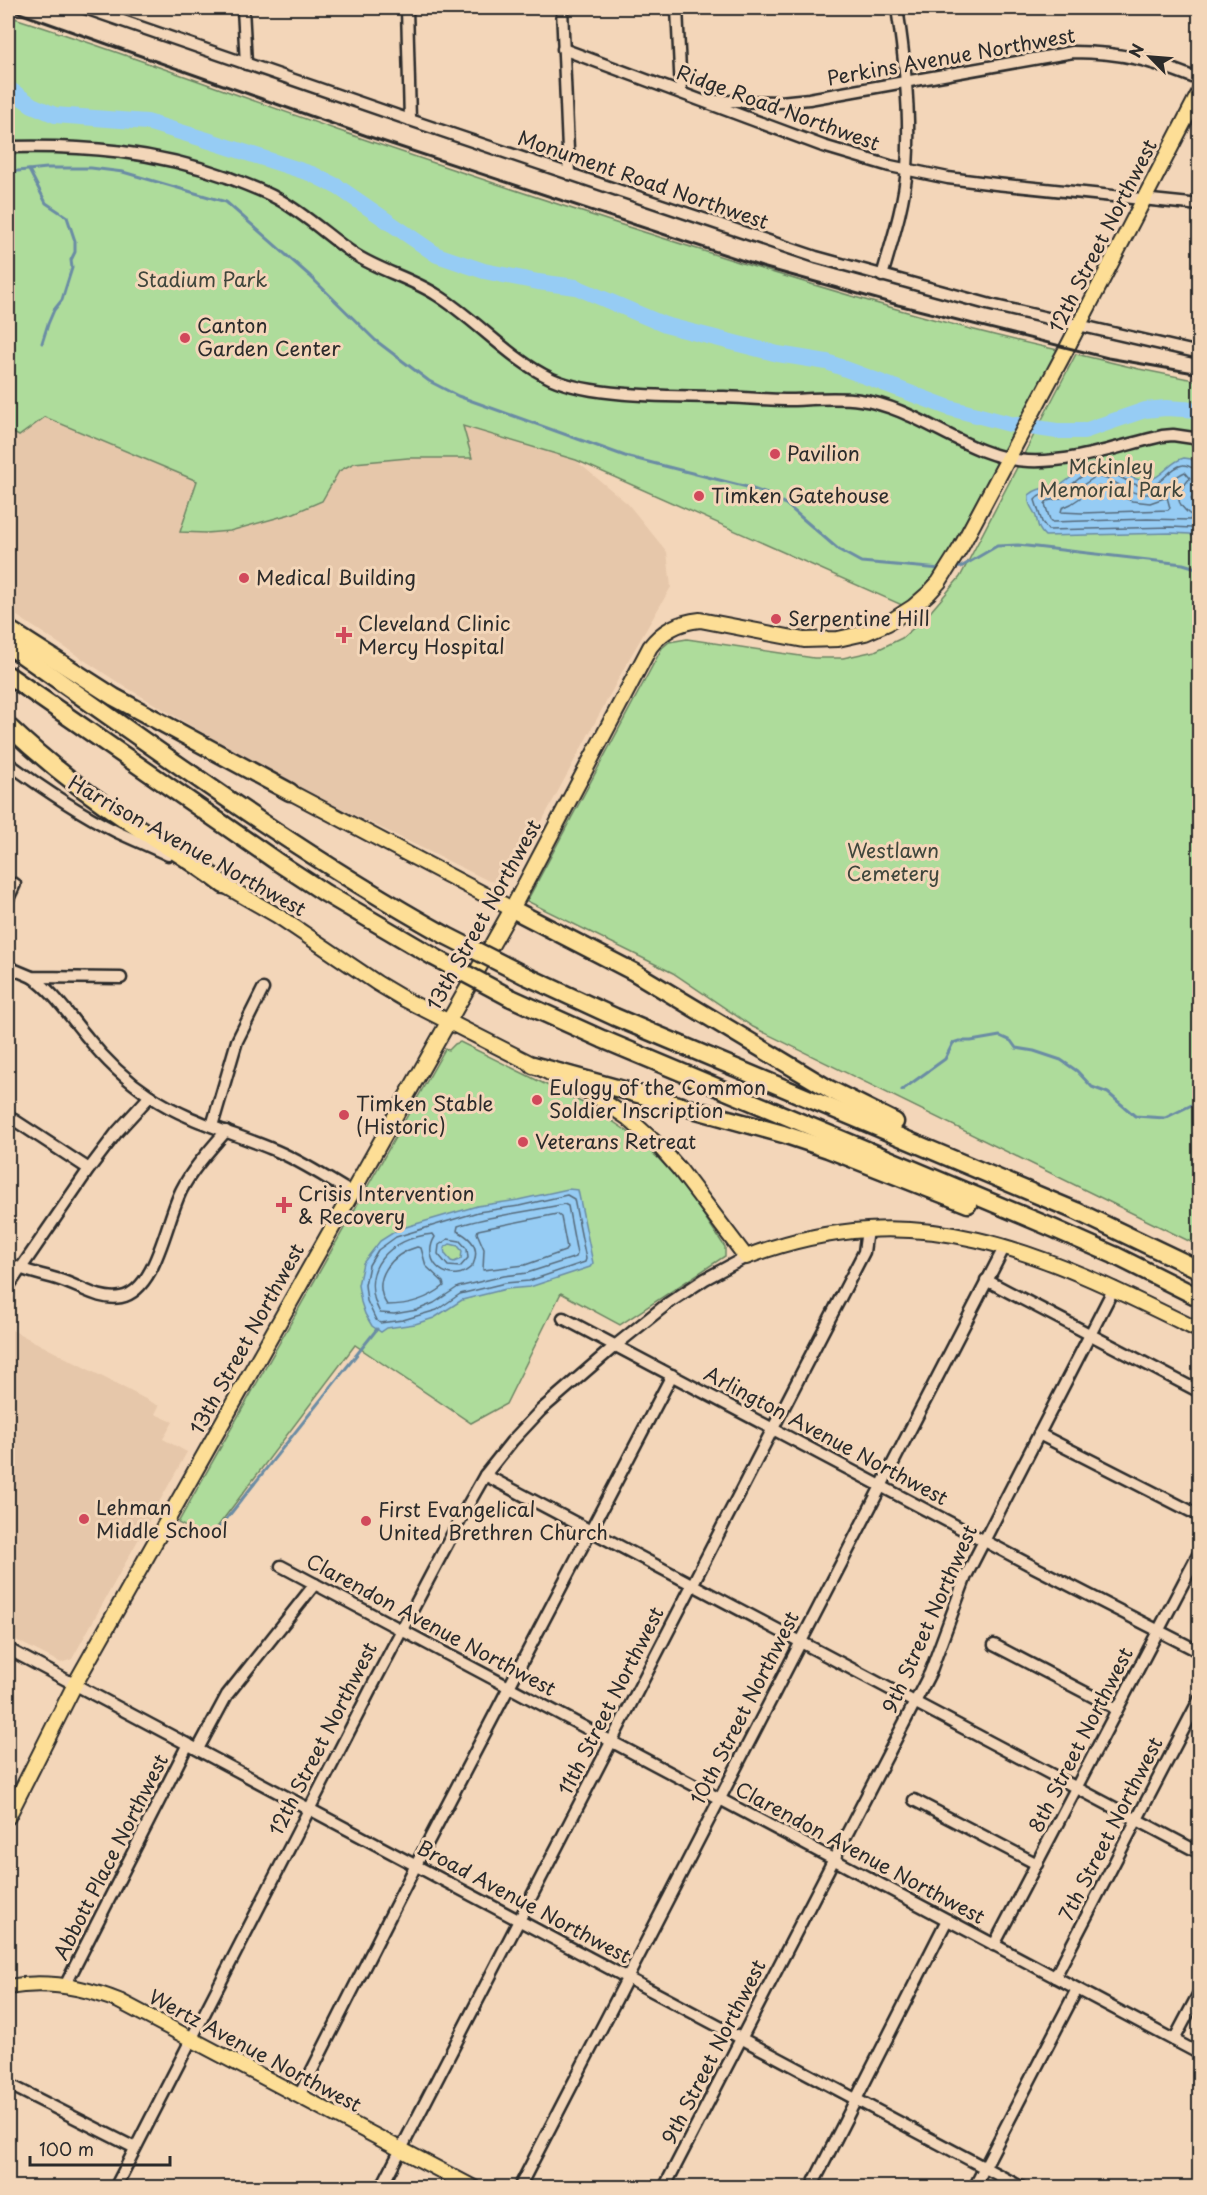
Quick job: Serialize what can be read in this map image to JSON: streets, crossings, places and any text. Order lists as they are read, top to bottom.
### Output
{
  "streets": {
    "main road": [
      "12th Street Northwest",
      "Harrison Avenue Northwest",
      "13th Street Northwest",
      "Wertz Avenue Northwest"
    ],
    "street": [
      "Perkins Avenue Northwest",
      "Ridge Road Northwest",
      "Monument Road Northwest",
      "Arlington Avenue Northwest",
      "9th Street Northwest",
      "Clarendon Avenue Northwest",
      "11th Street Northwest",
      "10th Street Northwest",
      "8th Street Northwest",
      "7th Street Northwest",
      "Abbott Place Northwest",
      "Broad Avenue Northwest"
    ]
  },
  "crossings": [
    ["Perkins Avenue Northwest", "Ridge Road Northwest"],
    ["Ridge Road Northwest", "12th Street Northwest"],
    ["Monument Road Northwest", "12th Street Northwest"],
    ["12th Street Northwest", "Harrison Avenue Northwest"],
    ["12th Street Northwest", "13th Street Northwest"],
    ["12th Street Northwest", "Arlington Avenue Northwest"],
    ["12th Street Northwest", "Clarendon Avenue Northwest"],
    ["12th Street Northwest", "Broad Avenue Northwest"],
    ["12th Street Northwest", "Wertz Avenue Northwest"],
    ["Harrison Avenue Northwest", "13th Street Northwest"],
    ["13th Street Northwest", "Broad Avenue Northwest"],
    ["Arlington Avenue Northwest", "9th Street Northwest"],
    ["Arlington Avenue Northwest", "11th Street Northwest"],
    ["Arlington Avenue Northwest", "10th Street Northwest"],
    ["Arlington Avenue Northwest", "8th Street Northwest"],
    ["9th Street Northwest", "Clarendon Avenue Northwest"],
    ["9th Street Northwest", "Broad Avenue Northwest"],
    ["Clarendon Avenue Northwest", "11th Street Northwest"],
    ["Clarendon Avenue Northwest", "10th Street Northwest"],
    ["Clarendon Avenue Northwest", "8th Street Northwest"],
    ["Clarendon Avenue Northwest", "7th Street Northwest"],
    ["Clarendon Avenue Northwest", "Abbott Place Northwest"],
    ["11th Street Northwest", "Broad Avenue Northwest"],
    ["11th Street Northwest", "Wertz Avenue Northwest"],
    ["10th Street Northwest", "Broad Avenue Northwest"],
    ["Abbott Place Northwest", "Broad Avenue Northwest"],
    ["Abbott Place Northwest", "Wertz Avenue Northwest"]
  ],
  "parks": ["Stadium Park", "Mckinley Memorial Park", "Westlawn Cemetery"],
  "places": {
    "other": [
      "Canton Garden Center",
      "Pavilion",
      "Timken Gatehouse",
      "Medical Building",
      "Serpentine Hill",
      "Eulogy of the Common Soldier Inscription",
      "Timken Stable (Historic)",
      "Veterans Retreat",
      "Lehman Middle School",
      "First Evangelical United Brethren Church"
    ],
    "health": ["Cleveland Clinic Mercy Hospital", "Crisis Intervention & Recovery"]
  },
  "scale_bar": "100 m",
  "north": "top left"
}
